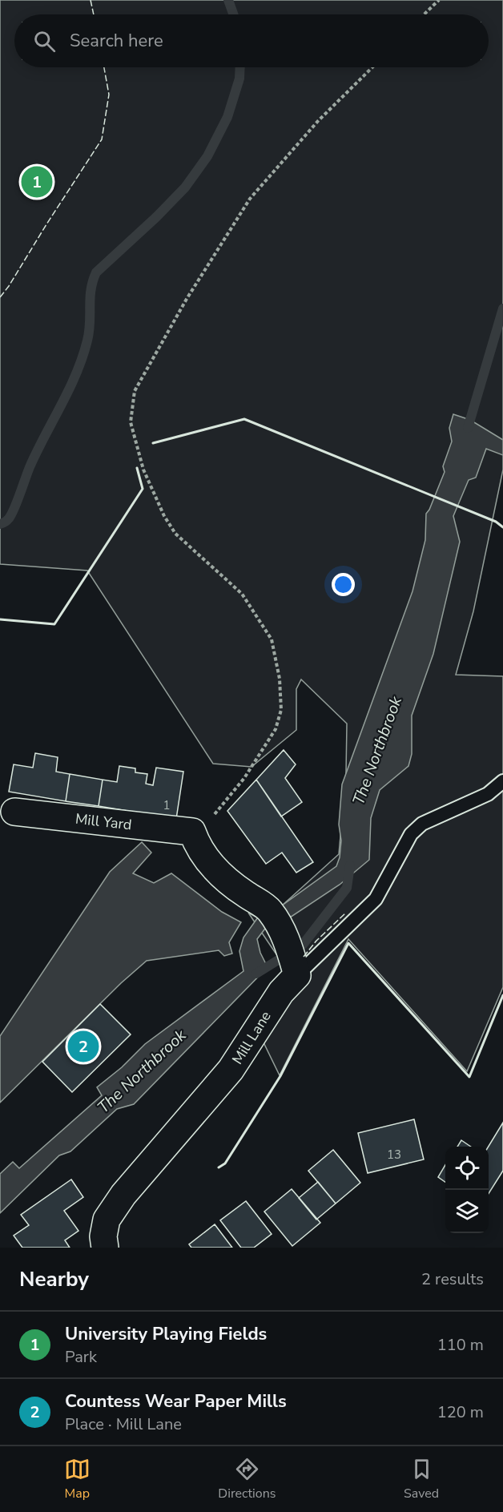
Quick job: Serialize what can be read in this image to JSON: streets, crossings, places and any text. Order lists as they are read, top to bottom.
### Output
{
  "streets": {
    "street": ["Mill Yard", "Mill Lane"]
  },
  "water": ["The Northbrook"],
  "house_numbers": ["1", "13"],
  "page": {
    "search": "Search here",
    "pins": ["1", "2"],
    "heading": ["Nearby", "2 results"],
    "list": [
      {
        "mark": "1",
        "name": "University Playing Fields",
        "note": "Park",
        "value": "110 m"
      },
      {
        "mark": "2",
        "name": "Countess Wear Paper Mills",
        "note": "Place · Mill Lane",
        "value": "120 m"
      }
    ],
    "nav": ["Map", "Directions", "Saved"]
  }
}
